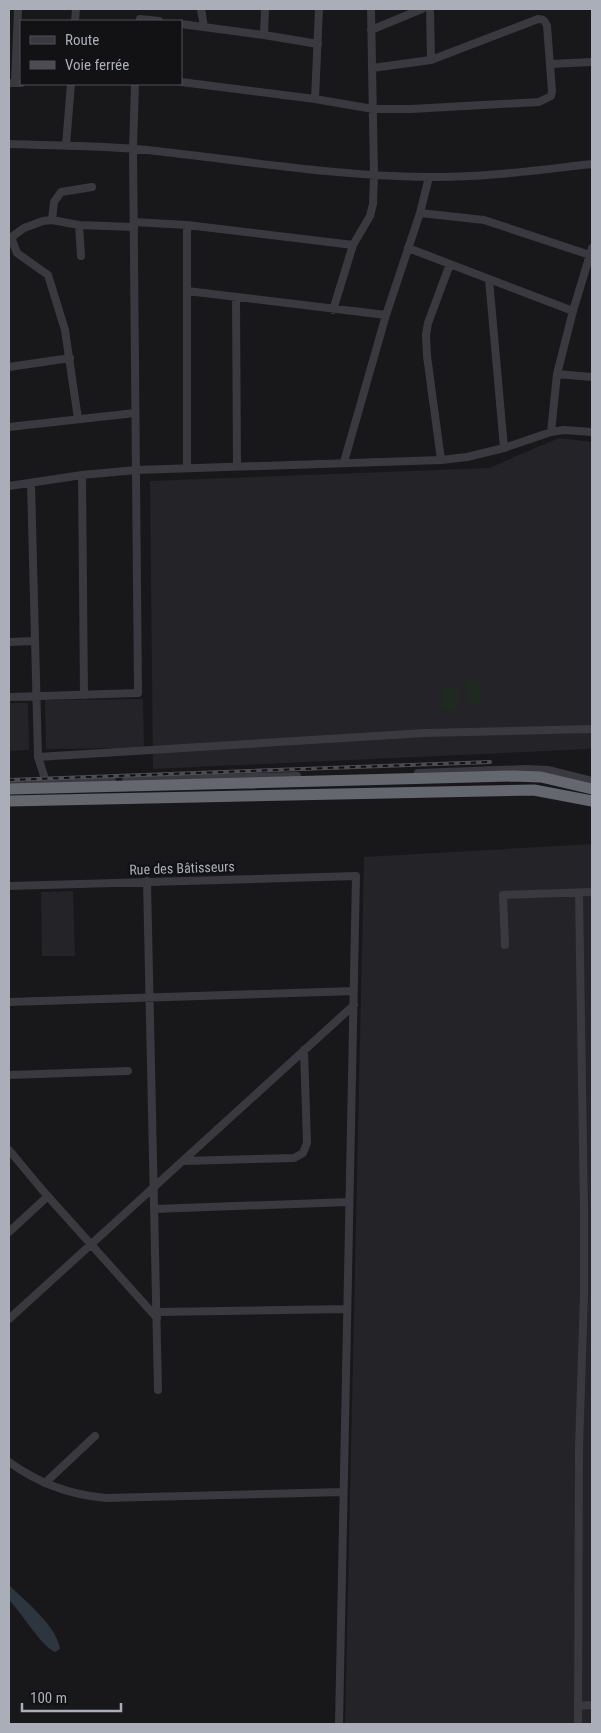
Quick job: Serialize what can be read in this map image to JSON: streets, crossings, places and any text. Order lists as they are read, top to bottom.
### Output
{
  "streets": {
    "street": ["Rue des Bâtisseurs"]
  },
  "legend": ["Route", "Voie ferrée"],
  "scale_bar": "100 m"
}
